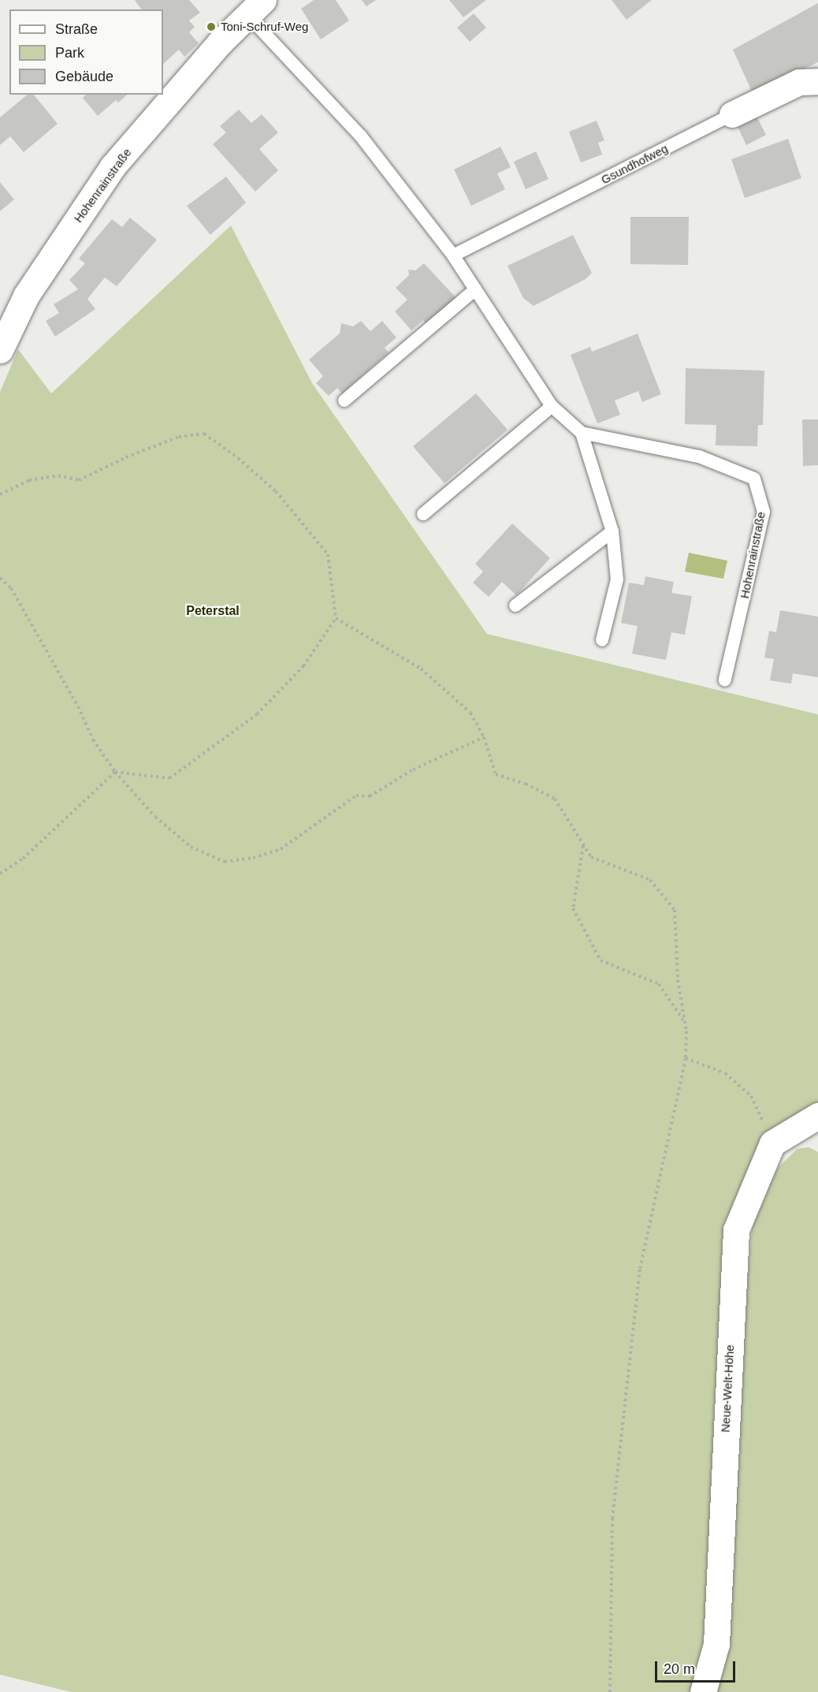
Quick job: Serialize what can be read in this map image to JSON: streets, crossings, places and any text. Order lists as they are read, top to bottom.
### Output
{
  "streets": {
    "street": ["Gsundhofweg", "Hohenrainstraße", "Neue-Welt-Höhe"]
  },
  "crossings": [
    ["Gsundhofweg", "Hohenrainstraße"]
  ],
  "districts": ["Peterstal"],
  "places": ["Toni-Schruf-Weg"],
  "legend": ["Straße", "Park", "Gebäude"],
  "scale_bar": "20 m"
}
